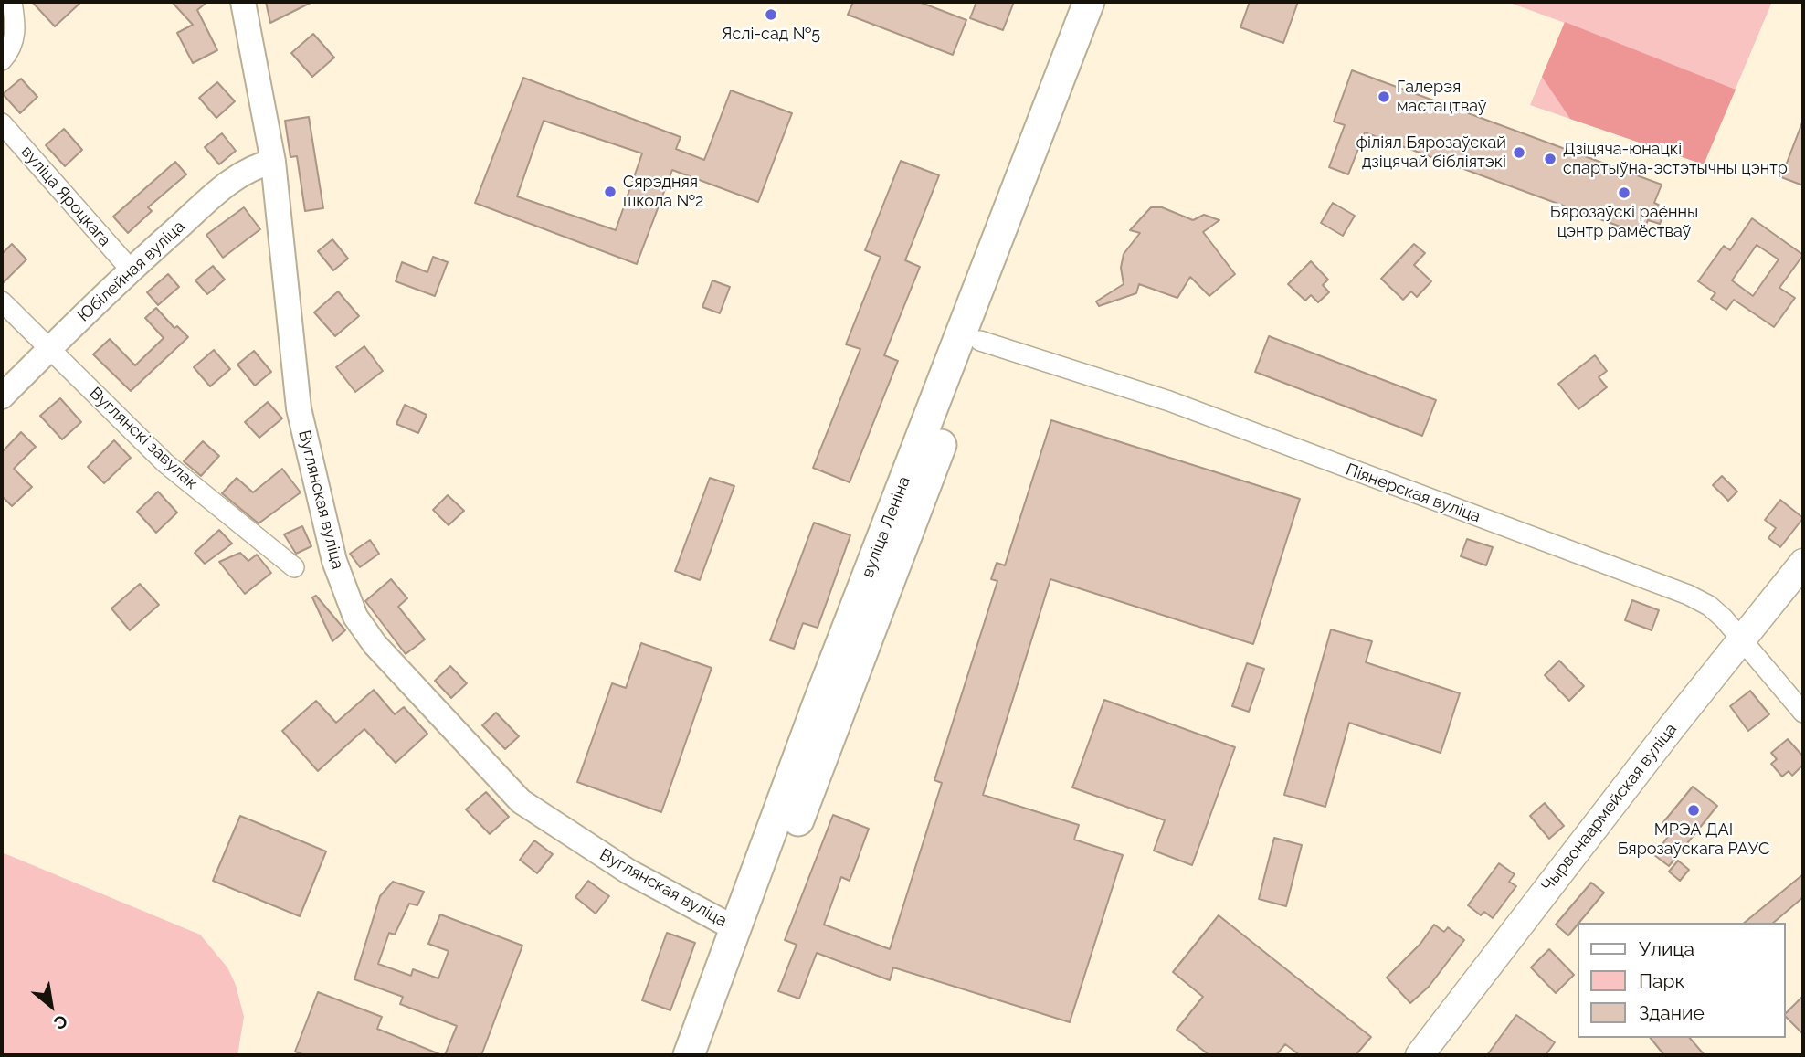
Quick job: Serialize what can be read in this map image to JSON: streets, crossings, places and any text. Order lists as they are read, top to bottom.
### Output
{
  "streets": {
    "main road": ["вуліца Леніна", "Чырвонаармейская вуліца"],
    "street": [
      "вуліца Яроцкага",
      "Юбілейная вуліца",
      "Вуглянскі завулак",
      "Піянерская вуліца",
      "Вуглянская вуліца"
    ]
  },
  "crossings": [
    ["вуліца Яроцкага", "Юбілейная вуліца"],
    ["Юбілейная вуліца", "Вуглянскі завулак"],
    ["Юбілейная вуліца", "Вуглянская вуліца"],
    ["Піянерская вуліца", "вуліца Леніна"],
    ["Піянерская вуліца", "Чырвонаармейская вуліца"],
    ["Вуглянская вуліца", "вуліца Леніна"]
  ],
  "places": [
    "Яслі-сад №5",
    "Галерэя мастацтваў",
    "філіял Бярозаўскай дзіцячай бібліятэкі",
    "Дзіцяча-юнацкі спартыўна-эстэтычны цэнтр",
    "Сярэдняя школа №2",
    "Бярозаўскі раённы цэнтр рамёстваў",
    "МРЭА ДАІ Бярозаўскага РАУС"
  ],
  "legend": ["Улица", "Парк", "Здание"],
  "north": "bottom right"
}
